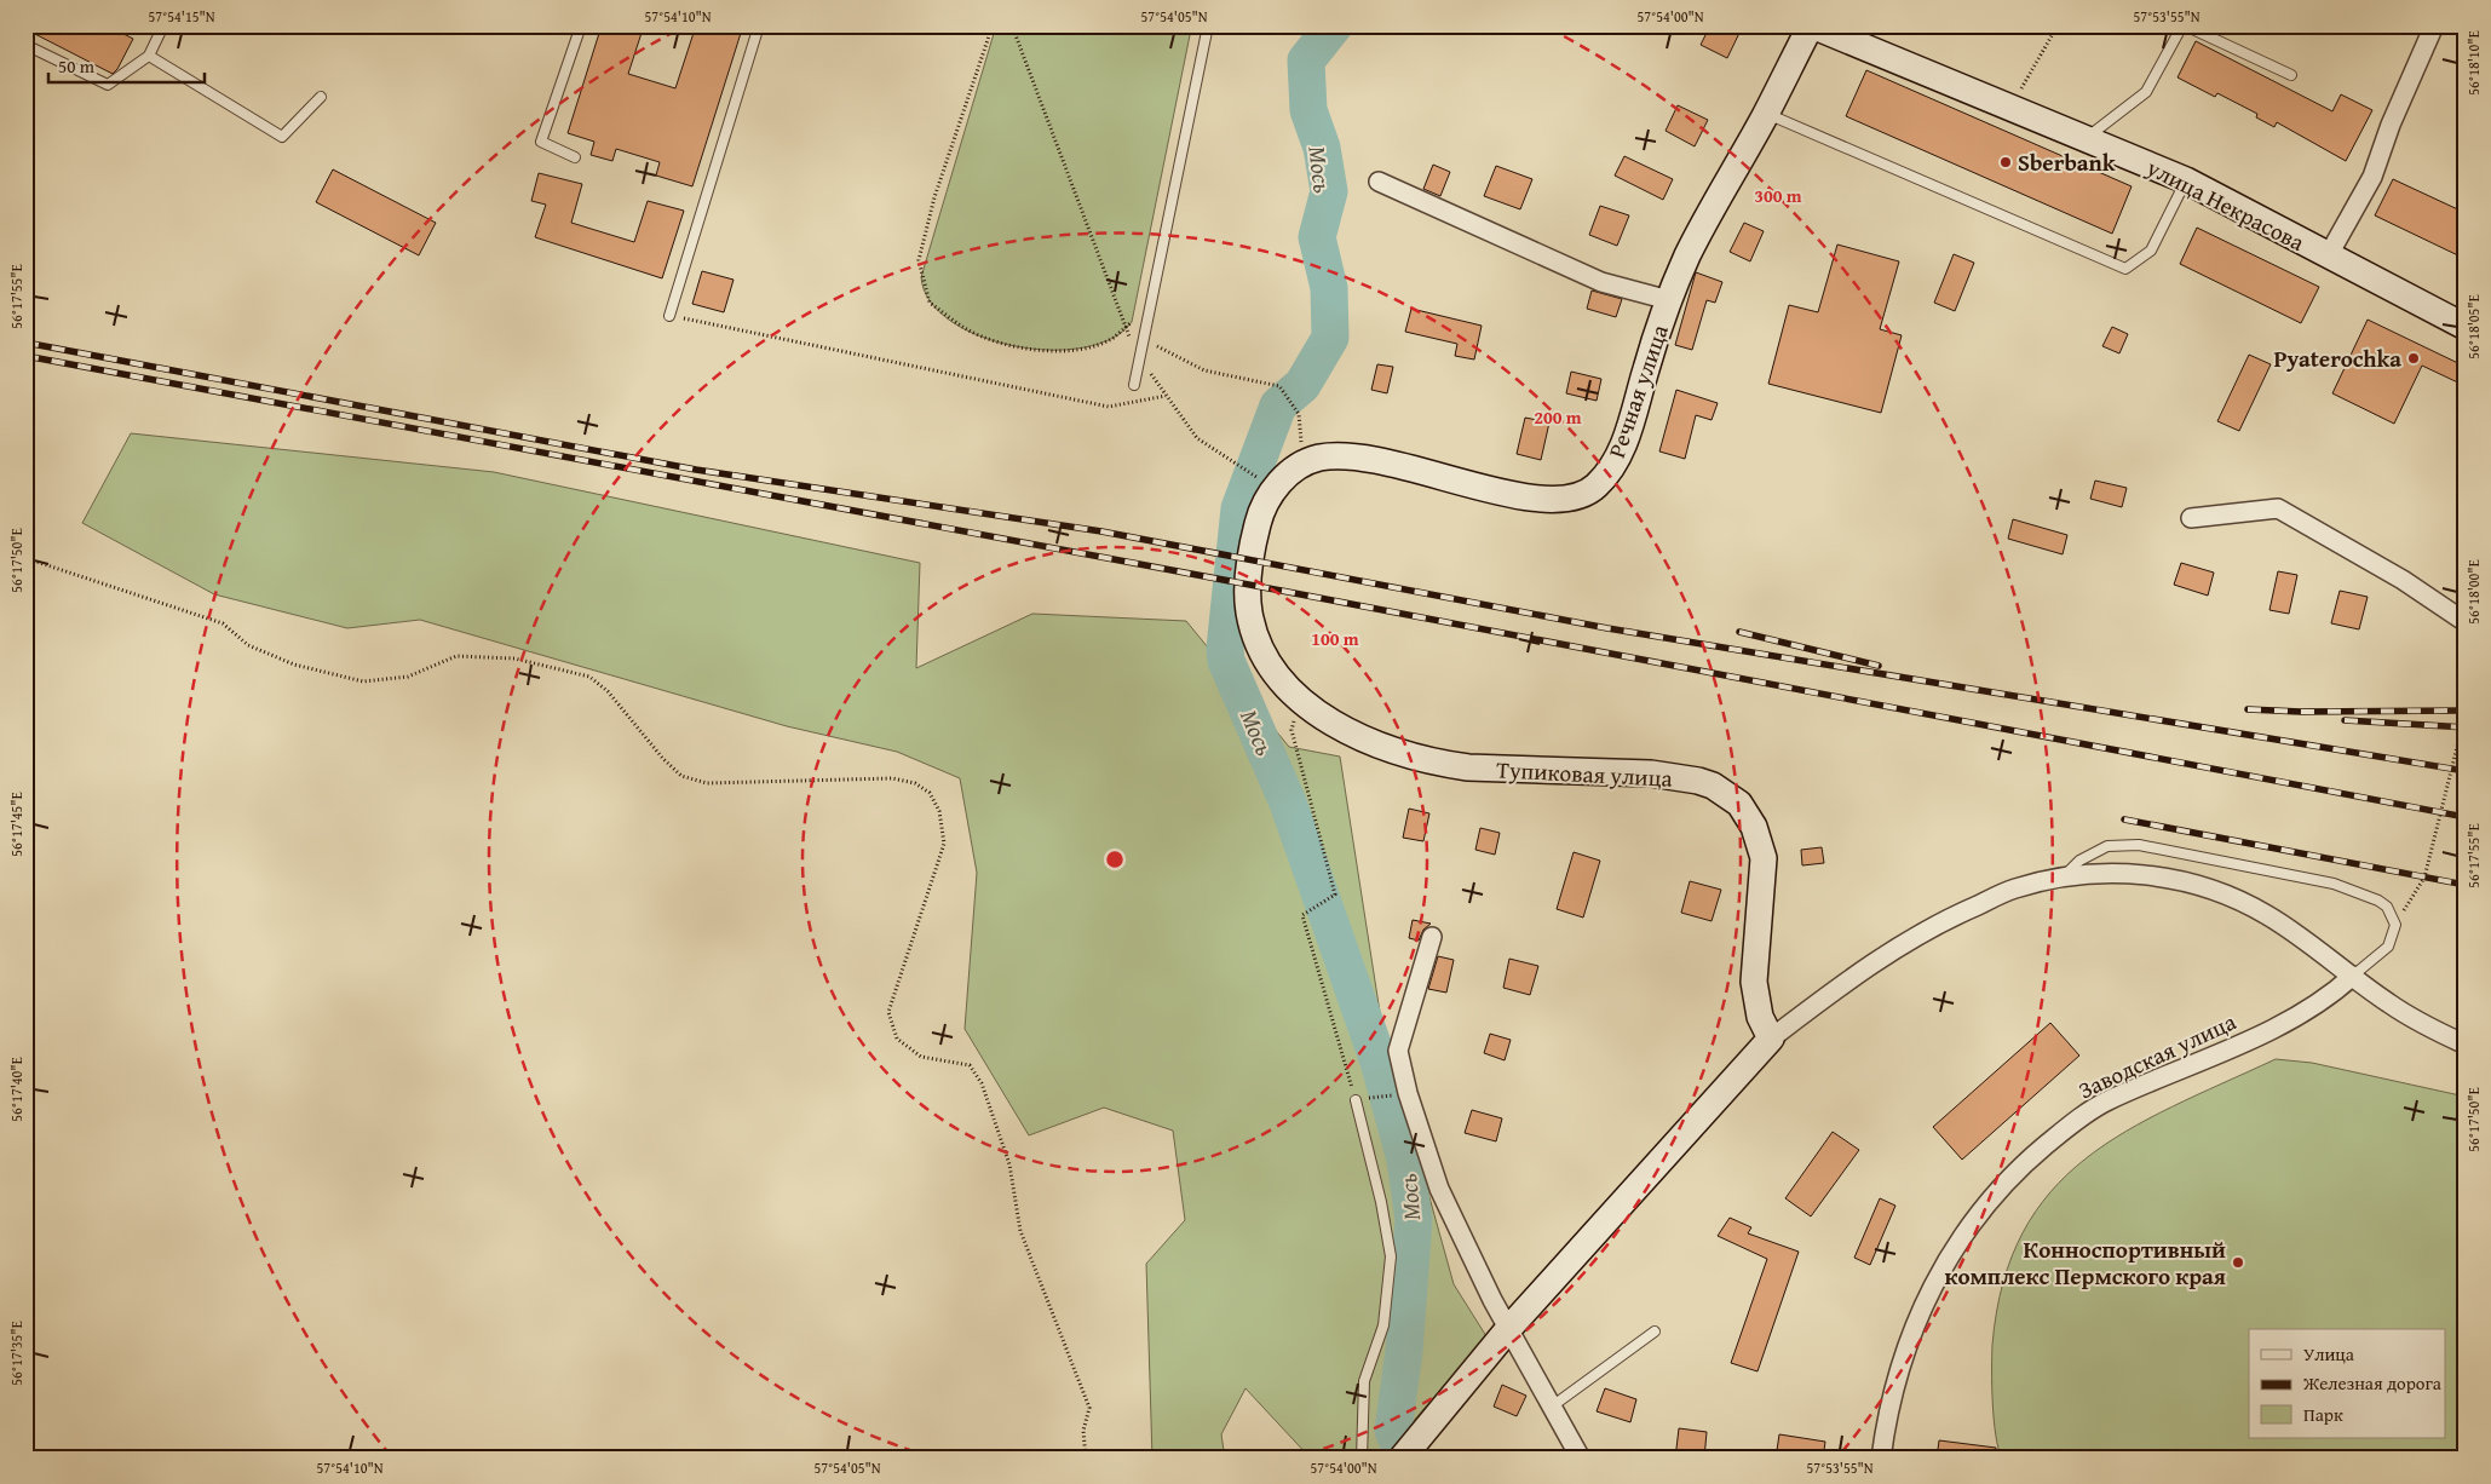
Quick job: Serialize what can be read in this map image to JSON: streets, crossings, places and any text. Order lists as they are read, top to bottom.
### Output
{
  "streets": {
    "street": [
      "улица Некрасова",
      "Речная улица",
      "Тупиковая улица",
      "Заводская улица"
    ]
  },
  "crossings": [
    ["улица Некрасова", "Речная улица"],
    ["Речная улица", "Тупиковая улица"]
  ],
  "water": ["Мось"],
  "places": ["Sberbank", "Pyaterochka", "Конноспортивный комплекс Пермского края"],
  "legend": ["Улица", "Железная дорога", "Парк"],
  "scale_bar": "50 m",
  "coordinates": [
    "57°54'15\"N",
    "57°54'10\"N",
    "57°54'05\"N",
    "57°54'00\"N",
    "57°53'55\"N",
    "56°18'10\"E",
    "56°17'55\"E",
    "56°18'05\"E",
    "56°17'50\"E",
    "56°18'00\"E",
    "56°17'45\"E",
    "56°17'40\"E",
    "56°17'35\"E"
  ],
  "rings": ["300 m", "200 m", "100 m"]
}
